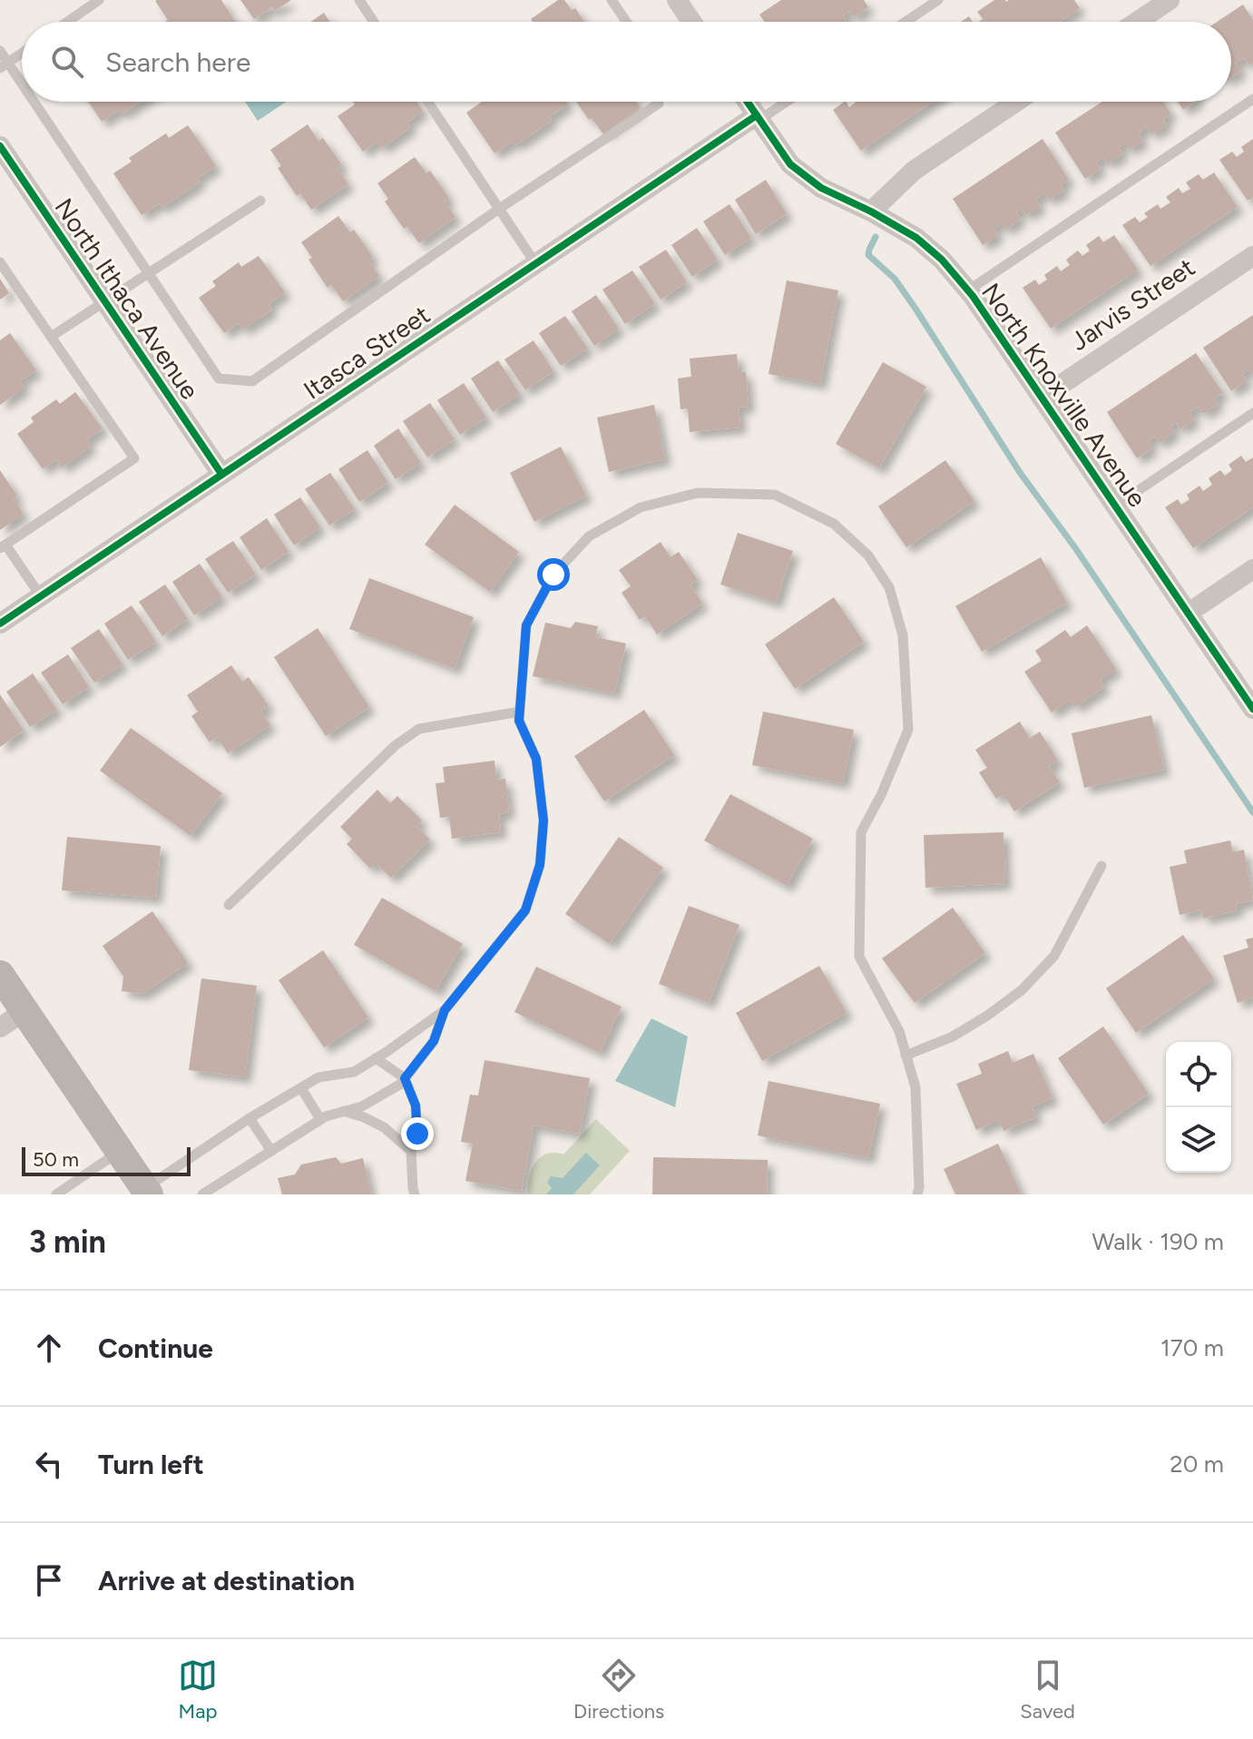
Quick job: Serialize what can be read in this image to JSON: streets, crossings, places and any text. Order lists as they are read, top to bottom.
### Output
{
  "streets": {
    "street": [
      "North Ithaca Avenue",
      "Jarvis Street",
      "Itasca Street",
      "North Knoxville Avenue"
    ]
  },
  "crossings": [
    ["North Ithaca Avenue", "Itasca Street"],
    ["Jarvis Street", "North Knoxville Avenue"],
    ["Itasca Street", "North Knoxville Avenue"]
  ],
  "scale_bar": "50 m",
  "page": {
    "search": "Search here",
    "scale": "50 m",
    "heading": ["3 min", "Walk · 190 m"],
    "list": [
      ["Continue", "170 m"],
      ["Turn left", "20 m"],
      "Arrive at destination"
    ],
    "nav": ["Map", "Directions", "Saved"]
  }
}
